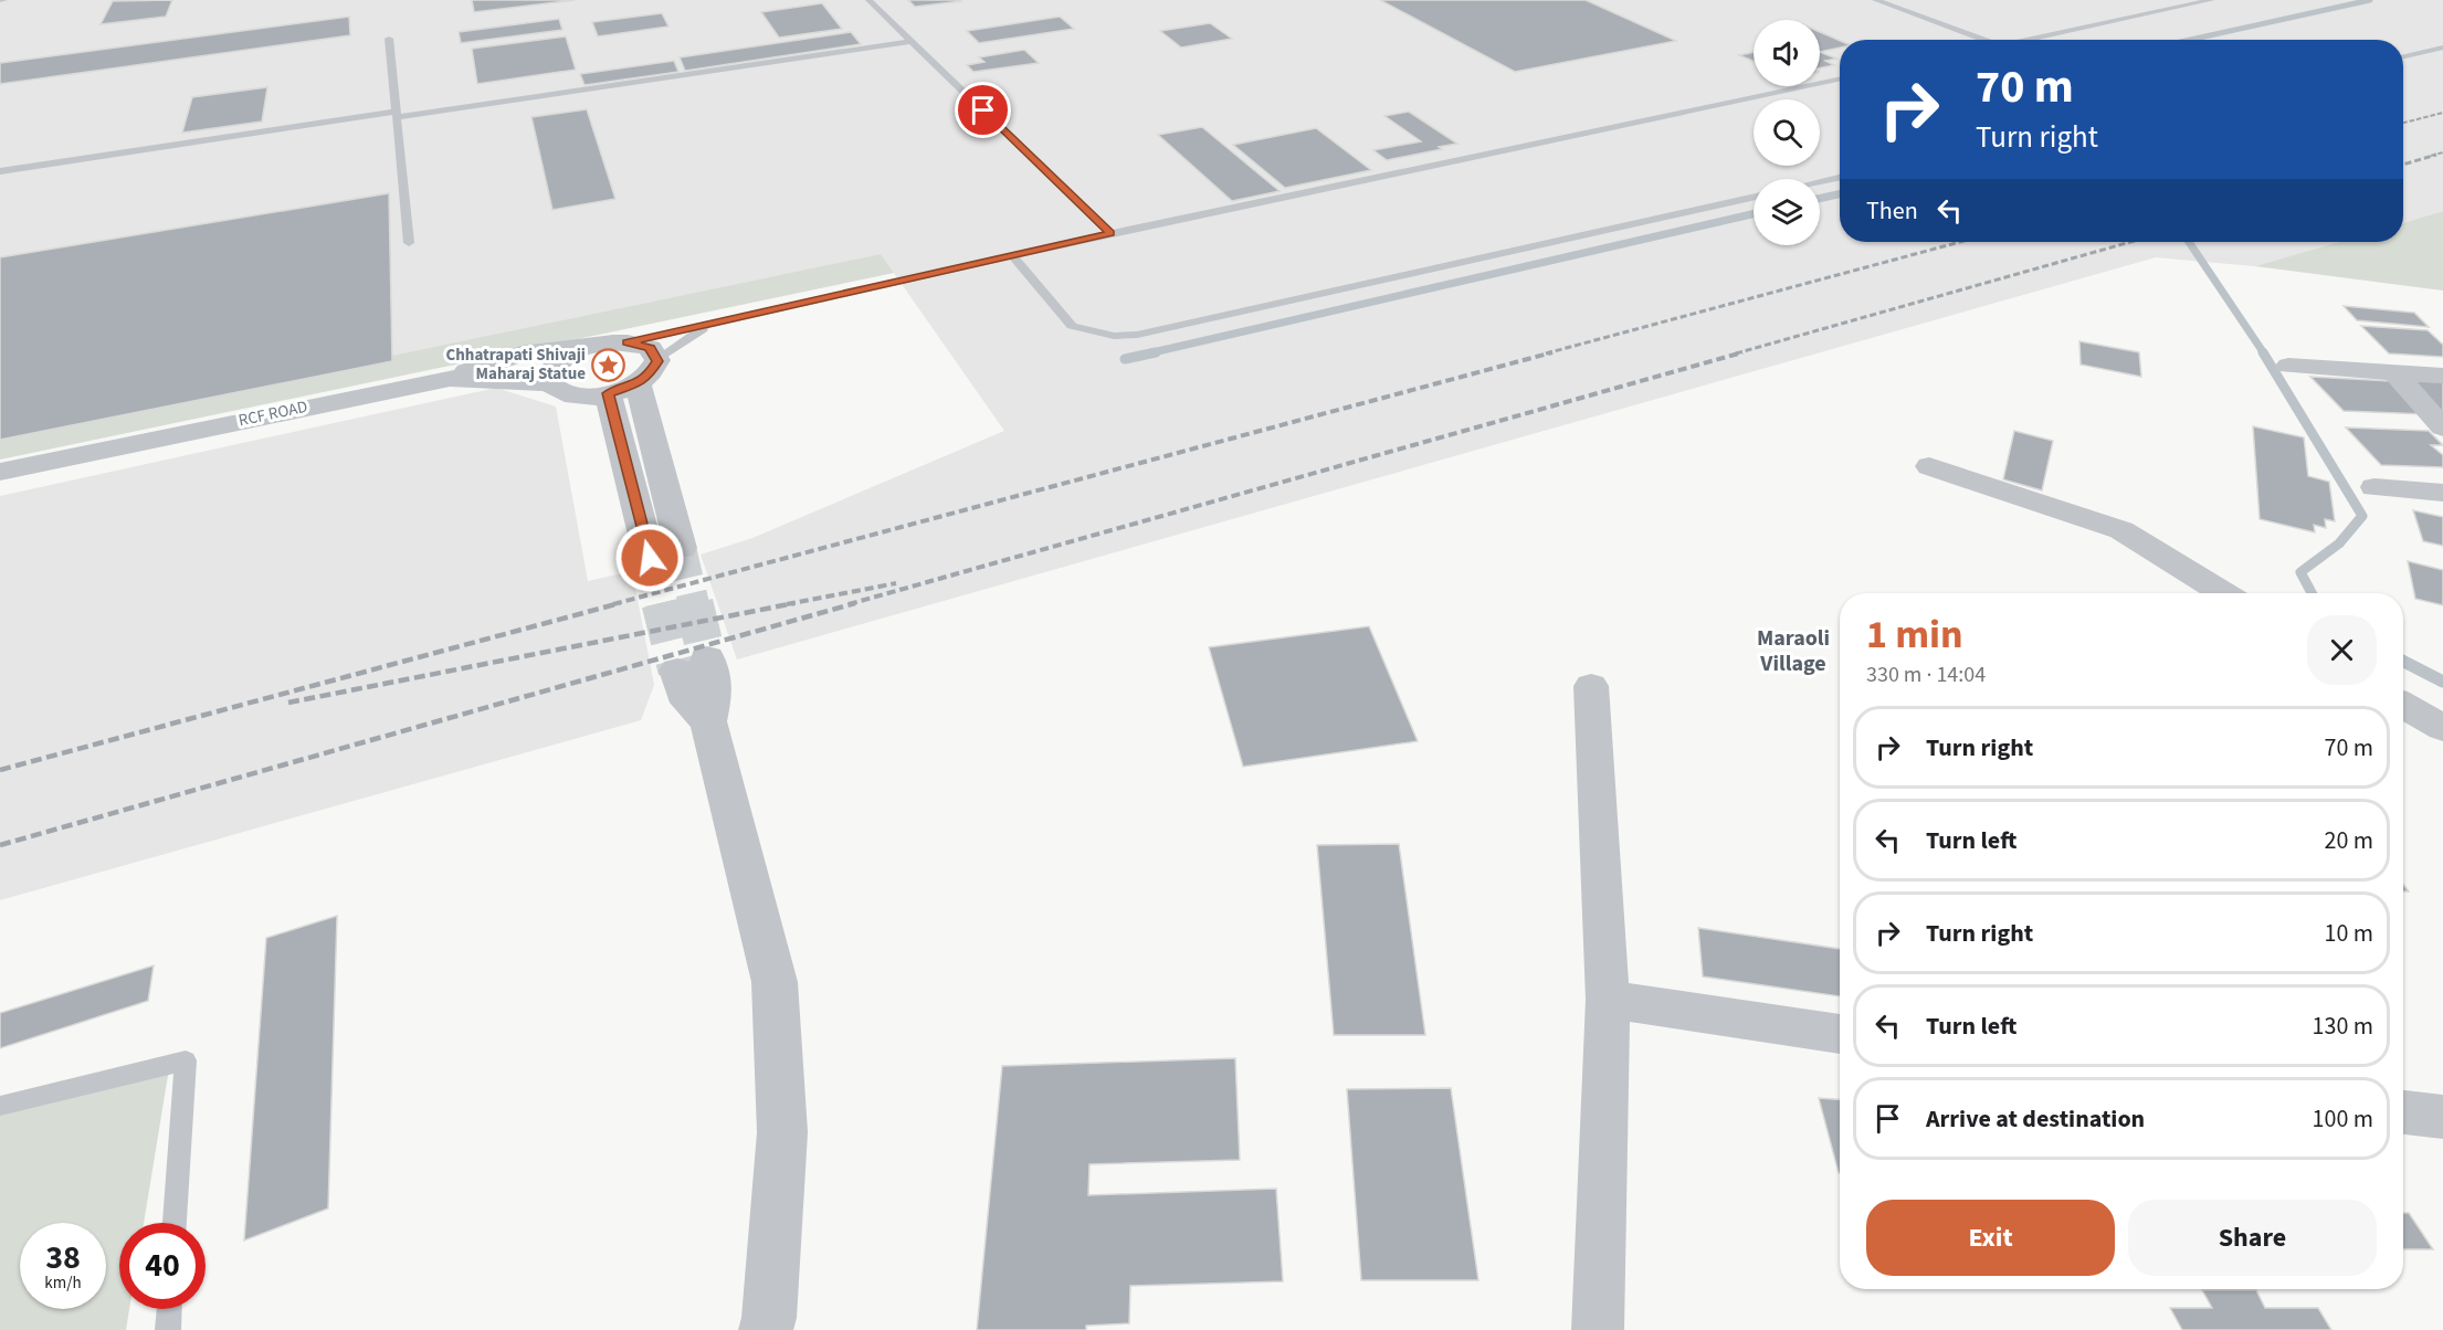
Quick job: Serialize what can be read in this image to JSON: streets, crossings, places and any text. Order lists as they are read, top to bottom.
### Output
{
  "streets": {
    "street": ["RCF ROAD"]
  },
  "districts": ["Maraoli Village"],
  "places": {
    "place": ["Chhatrapati Shivaji Maharaj Statue"]
  },
  "page": {
    "turn": ["70 m", "Turn right"],
    "then": "Then",
    "heading": ["1 min", "330 m · 14:04"],
    "list": [
      {
        "name": "Turn right",
        "value": "70 m"
      },
      {
        "name": "Turn left",
        "value": "20 m"
      },
      {
        "name": "Turn right",
        "value": "10 m"
      },
      {
        "name": "Turn left",
        "value": "130 m"
      },
      {
        "name": "Arrive at destination",
        "value": "100 m"
      }
    ],
    "buttons": ["Exit", "Share"],
    "speed": "38 km/h",
    "limit": "40"
  }
}
